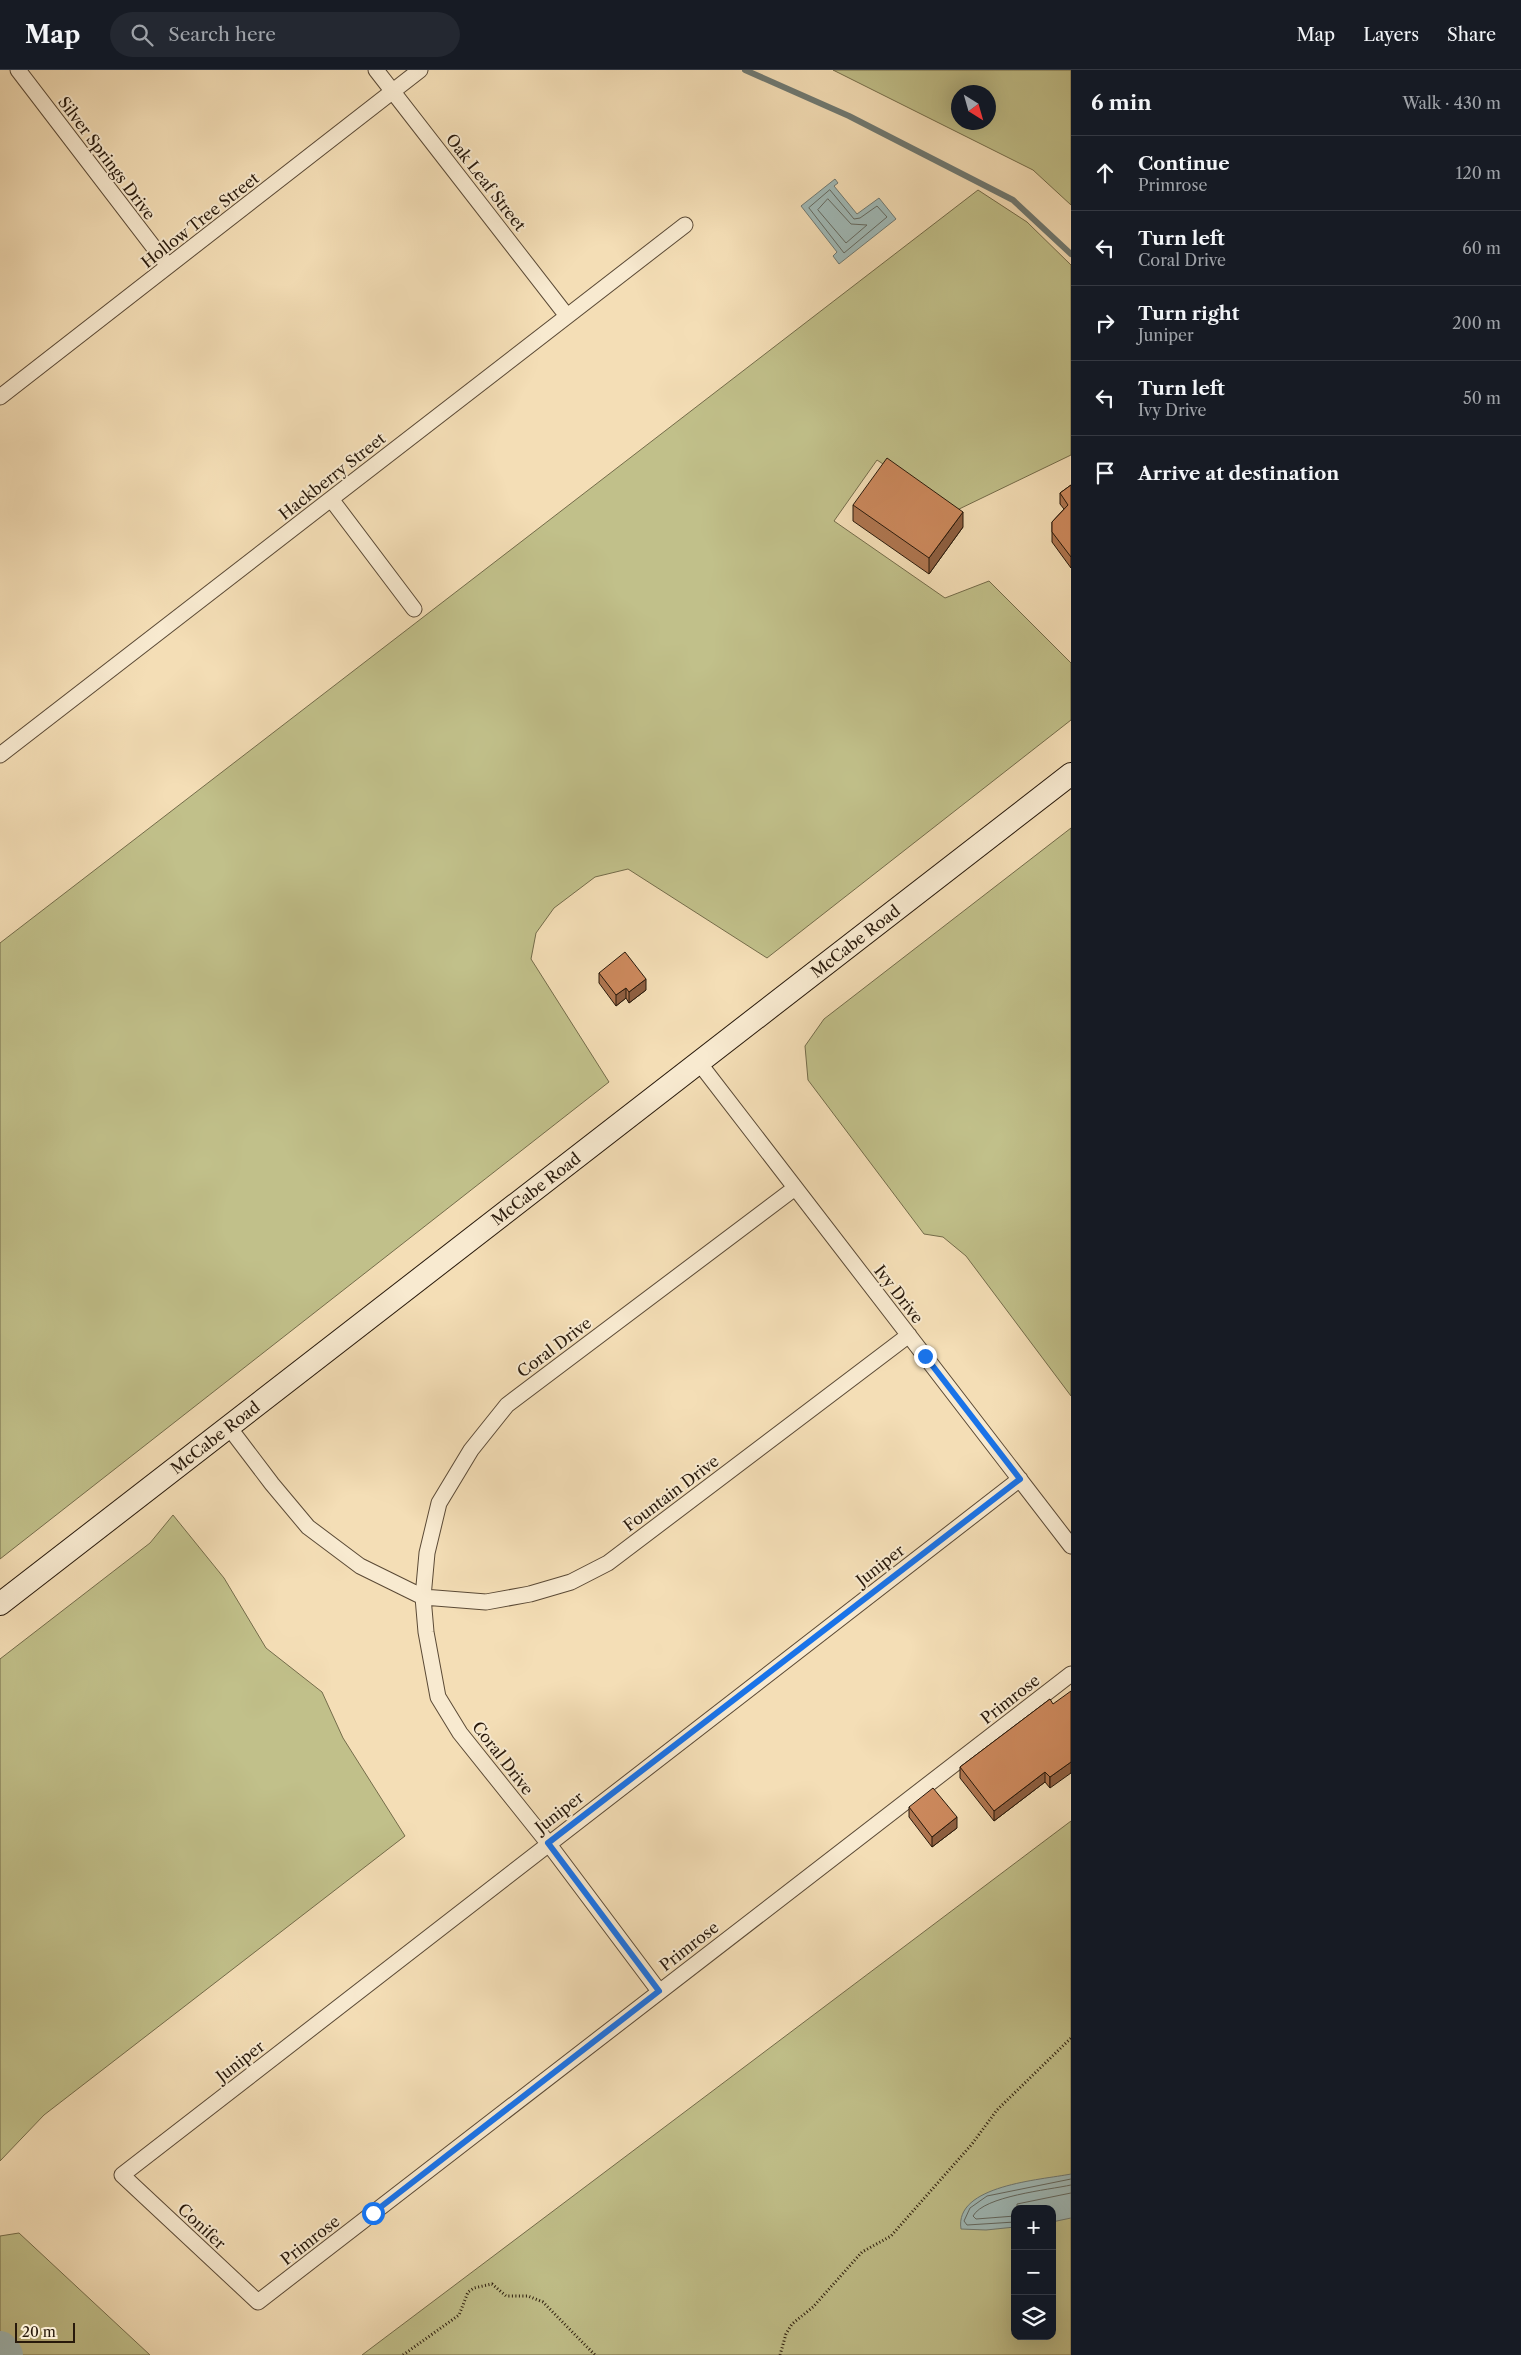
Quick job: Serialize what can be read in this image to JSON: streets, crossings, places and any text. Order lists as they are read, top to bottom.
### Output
{
  "streets": {
    "street": [
      "Silver Springs Drive",
      "Oak Leaf Street",
      "Hollow Tree Street",
      "Hackberry Street",
      "McCabe Road",
      "Ivy Drive",
      "Coral Drive",
      "Fountain Drive",
      "Juniper",
      "Primrose",
      "Conifer"
    ]
  },
  "crossings": [
    ["Silver Springs Drive", "Hollow Tree Street"],
    ["Oak Leaf Street", "Hollow Tree Street"],
    ["Oak Leaf Street", "Hackberry Street"],
    ["McCabe Road", "Ivy Drive"],
    ["Ivy Drive", "Coral Drive"],
    ["Ivy Drive", "Fountain Drive"],
    ["Ivy Drive", "Juniper"],
    ["Coral Drive", "Fountain Drive"],
    ["Coral Drive", "Juniper"],
    ["Coral Drive", "Primrose"],
    ["Juniper", "Conifer"],
    ["Primrose", "Conifer"]
  ],
  "scale_bar": "20 m",
  "north": "bottom right",
  "page": {
    "header": "Map",
    "search": "Search here",
    "nav": ["Map", "Layers", "Share"],
    "heading": ["6 min", "Walk · 430 m"],
    "list": [
      ["Continue", "Primrose", "120 m"],
      ["Turn left", "Coral Drive", "60 m"],
      ["Turn right", "Juniper", "200 m"],
      ["Turn left", "Ivy Drive", "50 m"],
      "Arrive at destination"
    ],
    "map_buttons": ["+", "−"],
    "scale": "20 m"
  }
}
